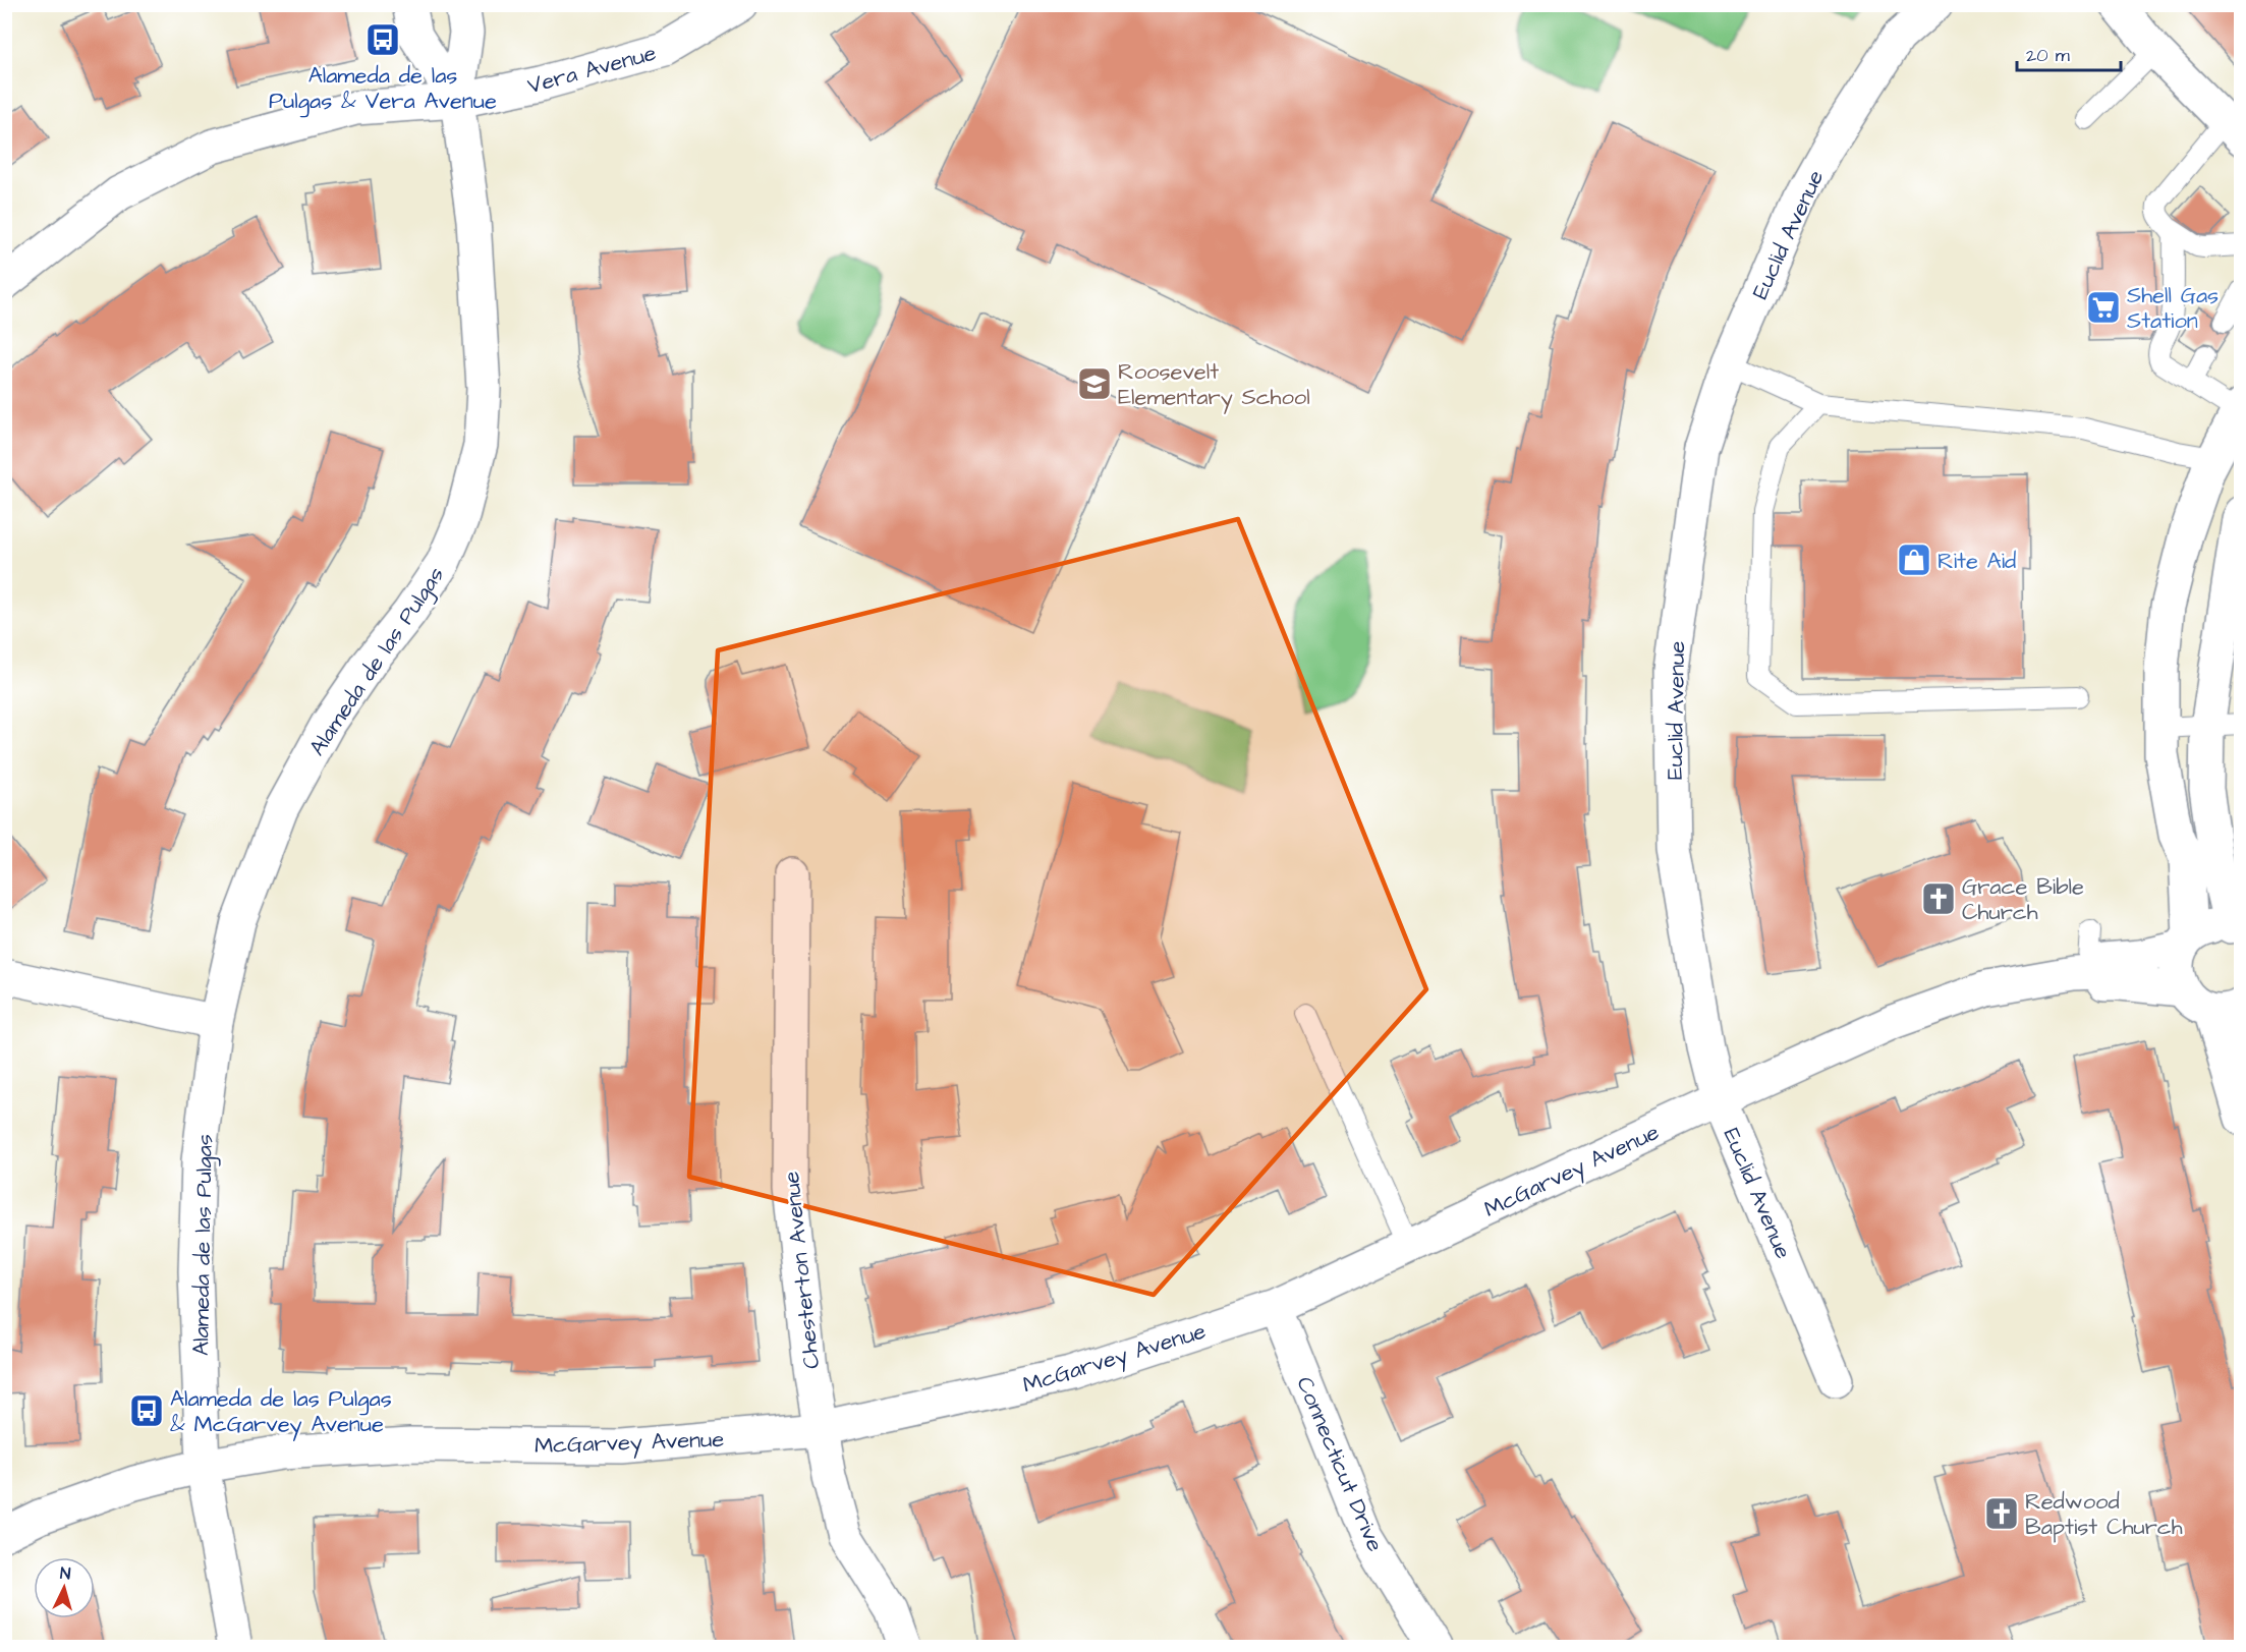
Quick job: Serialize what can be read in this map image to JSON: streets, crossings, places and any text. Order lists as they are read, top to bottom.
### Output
{
  "streets": {
    "street": [
      "Vera Avenue",
      "Euclid Avenue",
      "Alameda de las Pulgas",
      "McGarvey Avenue",
      "Chesterton Avenue",
      "Connecticut Drive"
    ]
  },
  "crossings": [
    ["Vera Avenue", "Alameda de las Pulgas"],
    ["Euclid Avenue", "McGarvey Avenue"],
    ["Alameda de las Pulgas", "McGarvey Avenue"],
    ["McGarvey Avenue", "Chesterton Avenue"],
    ["McGarvey Avenue", "Connecticut Drive"]
  ],
  "places": {
    "bus stop": ["Alameda de las Pulgas & Vera Avenue", "Alameda de las Pulgas & McGarvey Avenue"],
    "supermarket": ["Shell Gas Station"],
    "school or university": ["Roosevelt Elementary School"],
    "shop": ["Rite Aid"],
    "church": ["Grace Bible Church", "Redwood Baptist Church"]
  },
  "scale_bar": "20 m",
  "north": "top"
}
